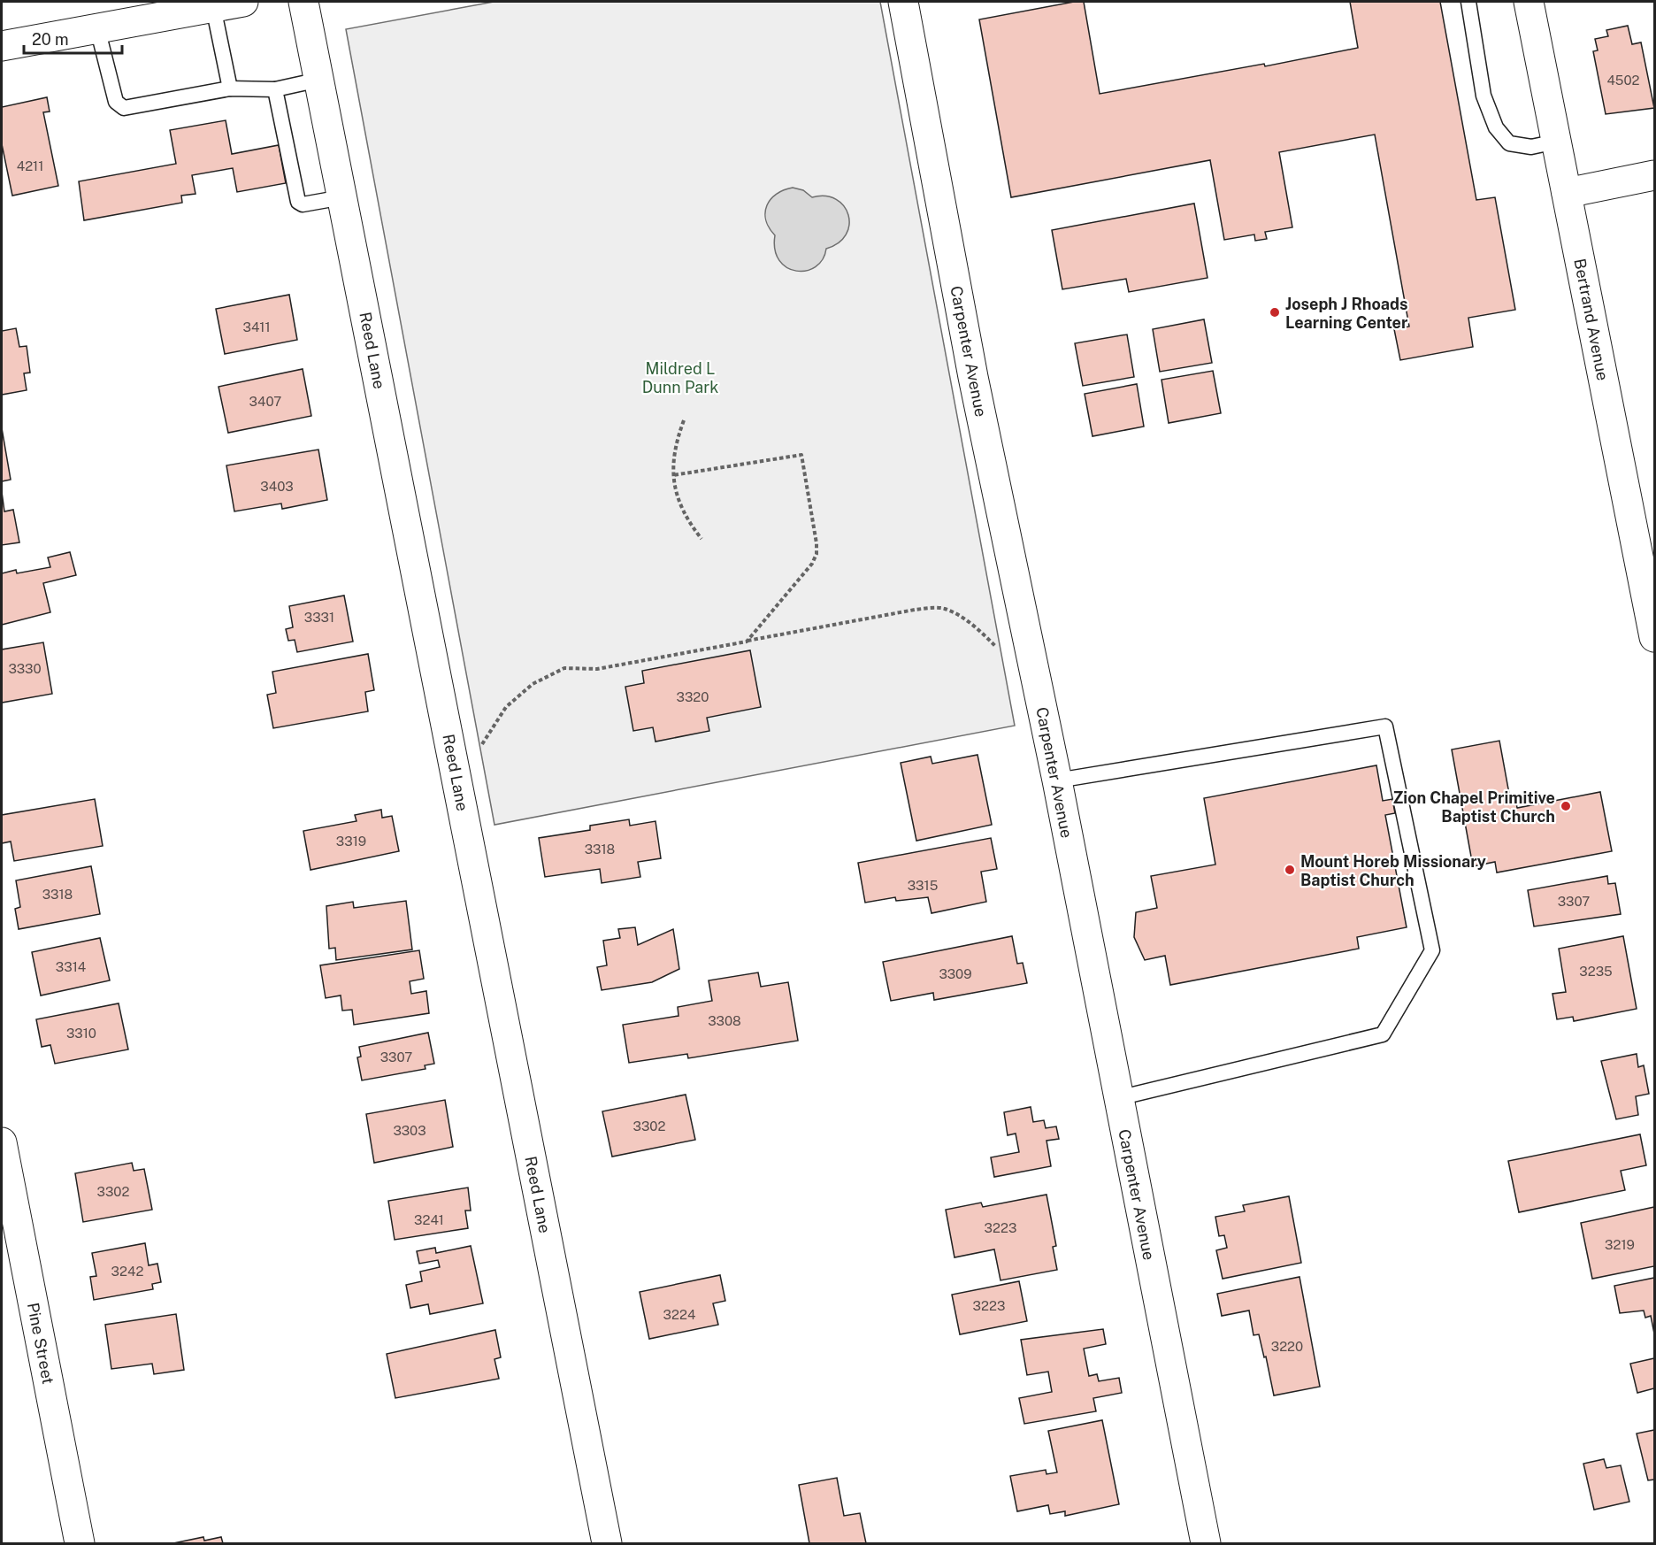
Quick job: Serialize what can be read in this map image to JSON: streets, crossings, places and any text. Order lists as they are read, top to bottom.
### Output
{
  "streets": {
    "street": [
      "Bertrand Avenue",
      "Reed Lane",
      "Carpenter Avenue",
      "Pine Street"
    ]
  },
  "parks": ["Mildred L Dunn Park"],
  "places": ["Joseph J Rhoads Learning Center", "Zion Chapel Primitive Baptist Church", "Mount Horeb Missionary Baptist Church"],
  "house_numbers": [
    "4502",
    "4211",
    "3411",
    "3407",
    "3403",
    "3331",
    "3330",
    "3320",
    "3319",
    "3318",
    "3315",
    "3318",
    "3307",
    "3314",
    "3235",
    "3309",
    "3308",
    "3310",
    "3307",
    "3302",
    "3303",
    "3302",
    "3241",
    "3223",
    "3219",
    "3242",
    "3223",
    "3224",
    "3220"
  ],
  "scale_bar": "20 m"
}
